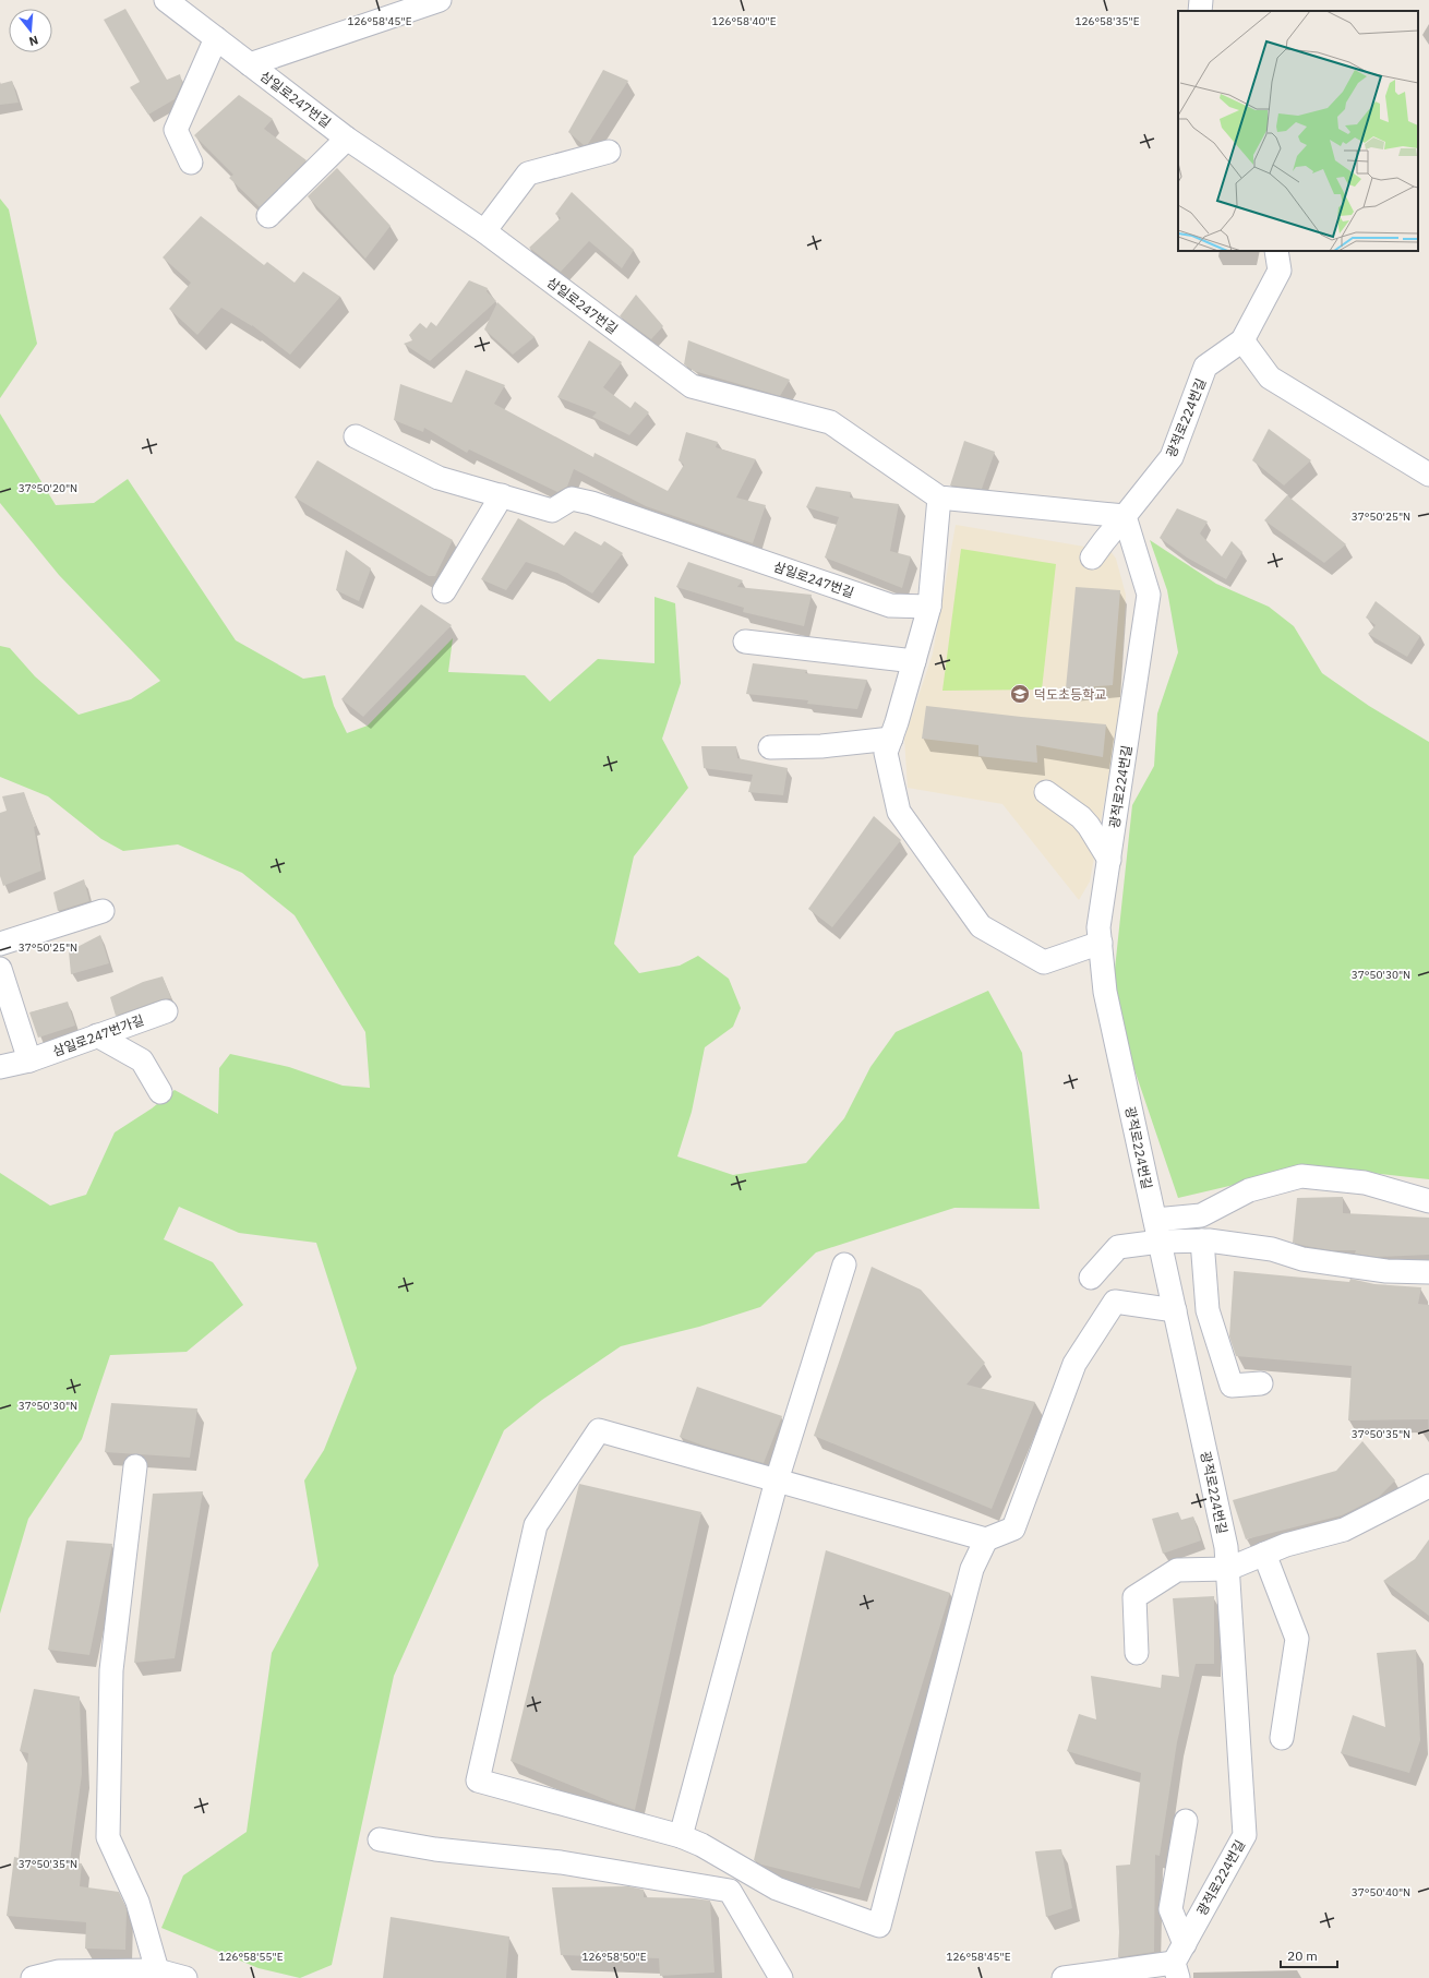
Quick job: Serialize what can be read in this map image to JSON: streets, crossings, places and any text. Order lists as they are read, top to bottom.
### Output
{
  "streets": {
    "street": ["삼일로247번길", "광적로224번길", "삼일로247번가길"]
  },
  "crossings": [
    ["삼일로247번길", "광적로224번길"]
  ],
  "places": {
    "school or university": ["덕도초등학교"]
  },
  "scale_bar": "20 m",
  "north": "bottom",
  "coordinates": [
    "126°58'45\"E",
    "126°58'40\"E",
    "126°58'35\"E",
    "37°50'20\"N",
    "37°50'25\"N",
    "37°50'30\"N",
    "37°50'35\"N",
    "37°50'40\"N",
    "126°58'55\"E",
    "126°58'50\"E"
  ]
}
